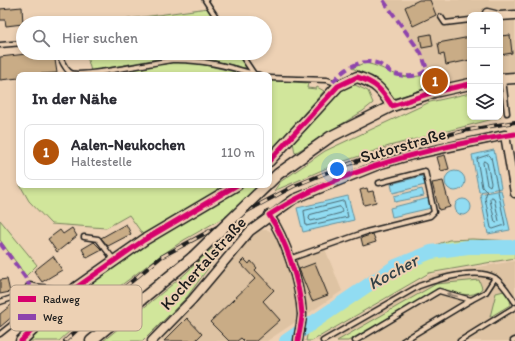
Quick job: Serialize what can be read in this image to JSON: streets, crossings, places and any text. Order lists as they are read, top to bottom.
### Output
{
  "streets": {
    "street": ["Sutorstraße", "Kochertalstraße"]
  },
  "crossings": [
    ["Sutorstraße", "Kochertalstraße"]
  ],
  "water": ["Kocher"],
  "legend": ["Radweg", "Weg"],
  "page": {
    "map_buttons": ["+", "−"],
    "search": "Hier suchen",
    "pins": "1",
    "heading": "In der Nähe",
    "list": [
      {
        "mark": "1",
        "name": "Aalen-Neukochen",
        "note": "Haltestelle",
        "value": "110 m"
      }
    ]
  }
}
